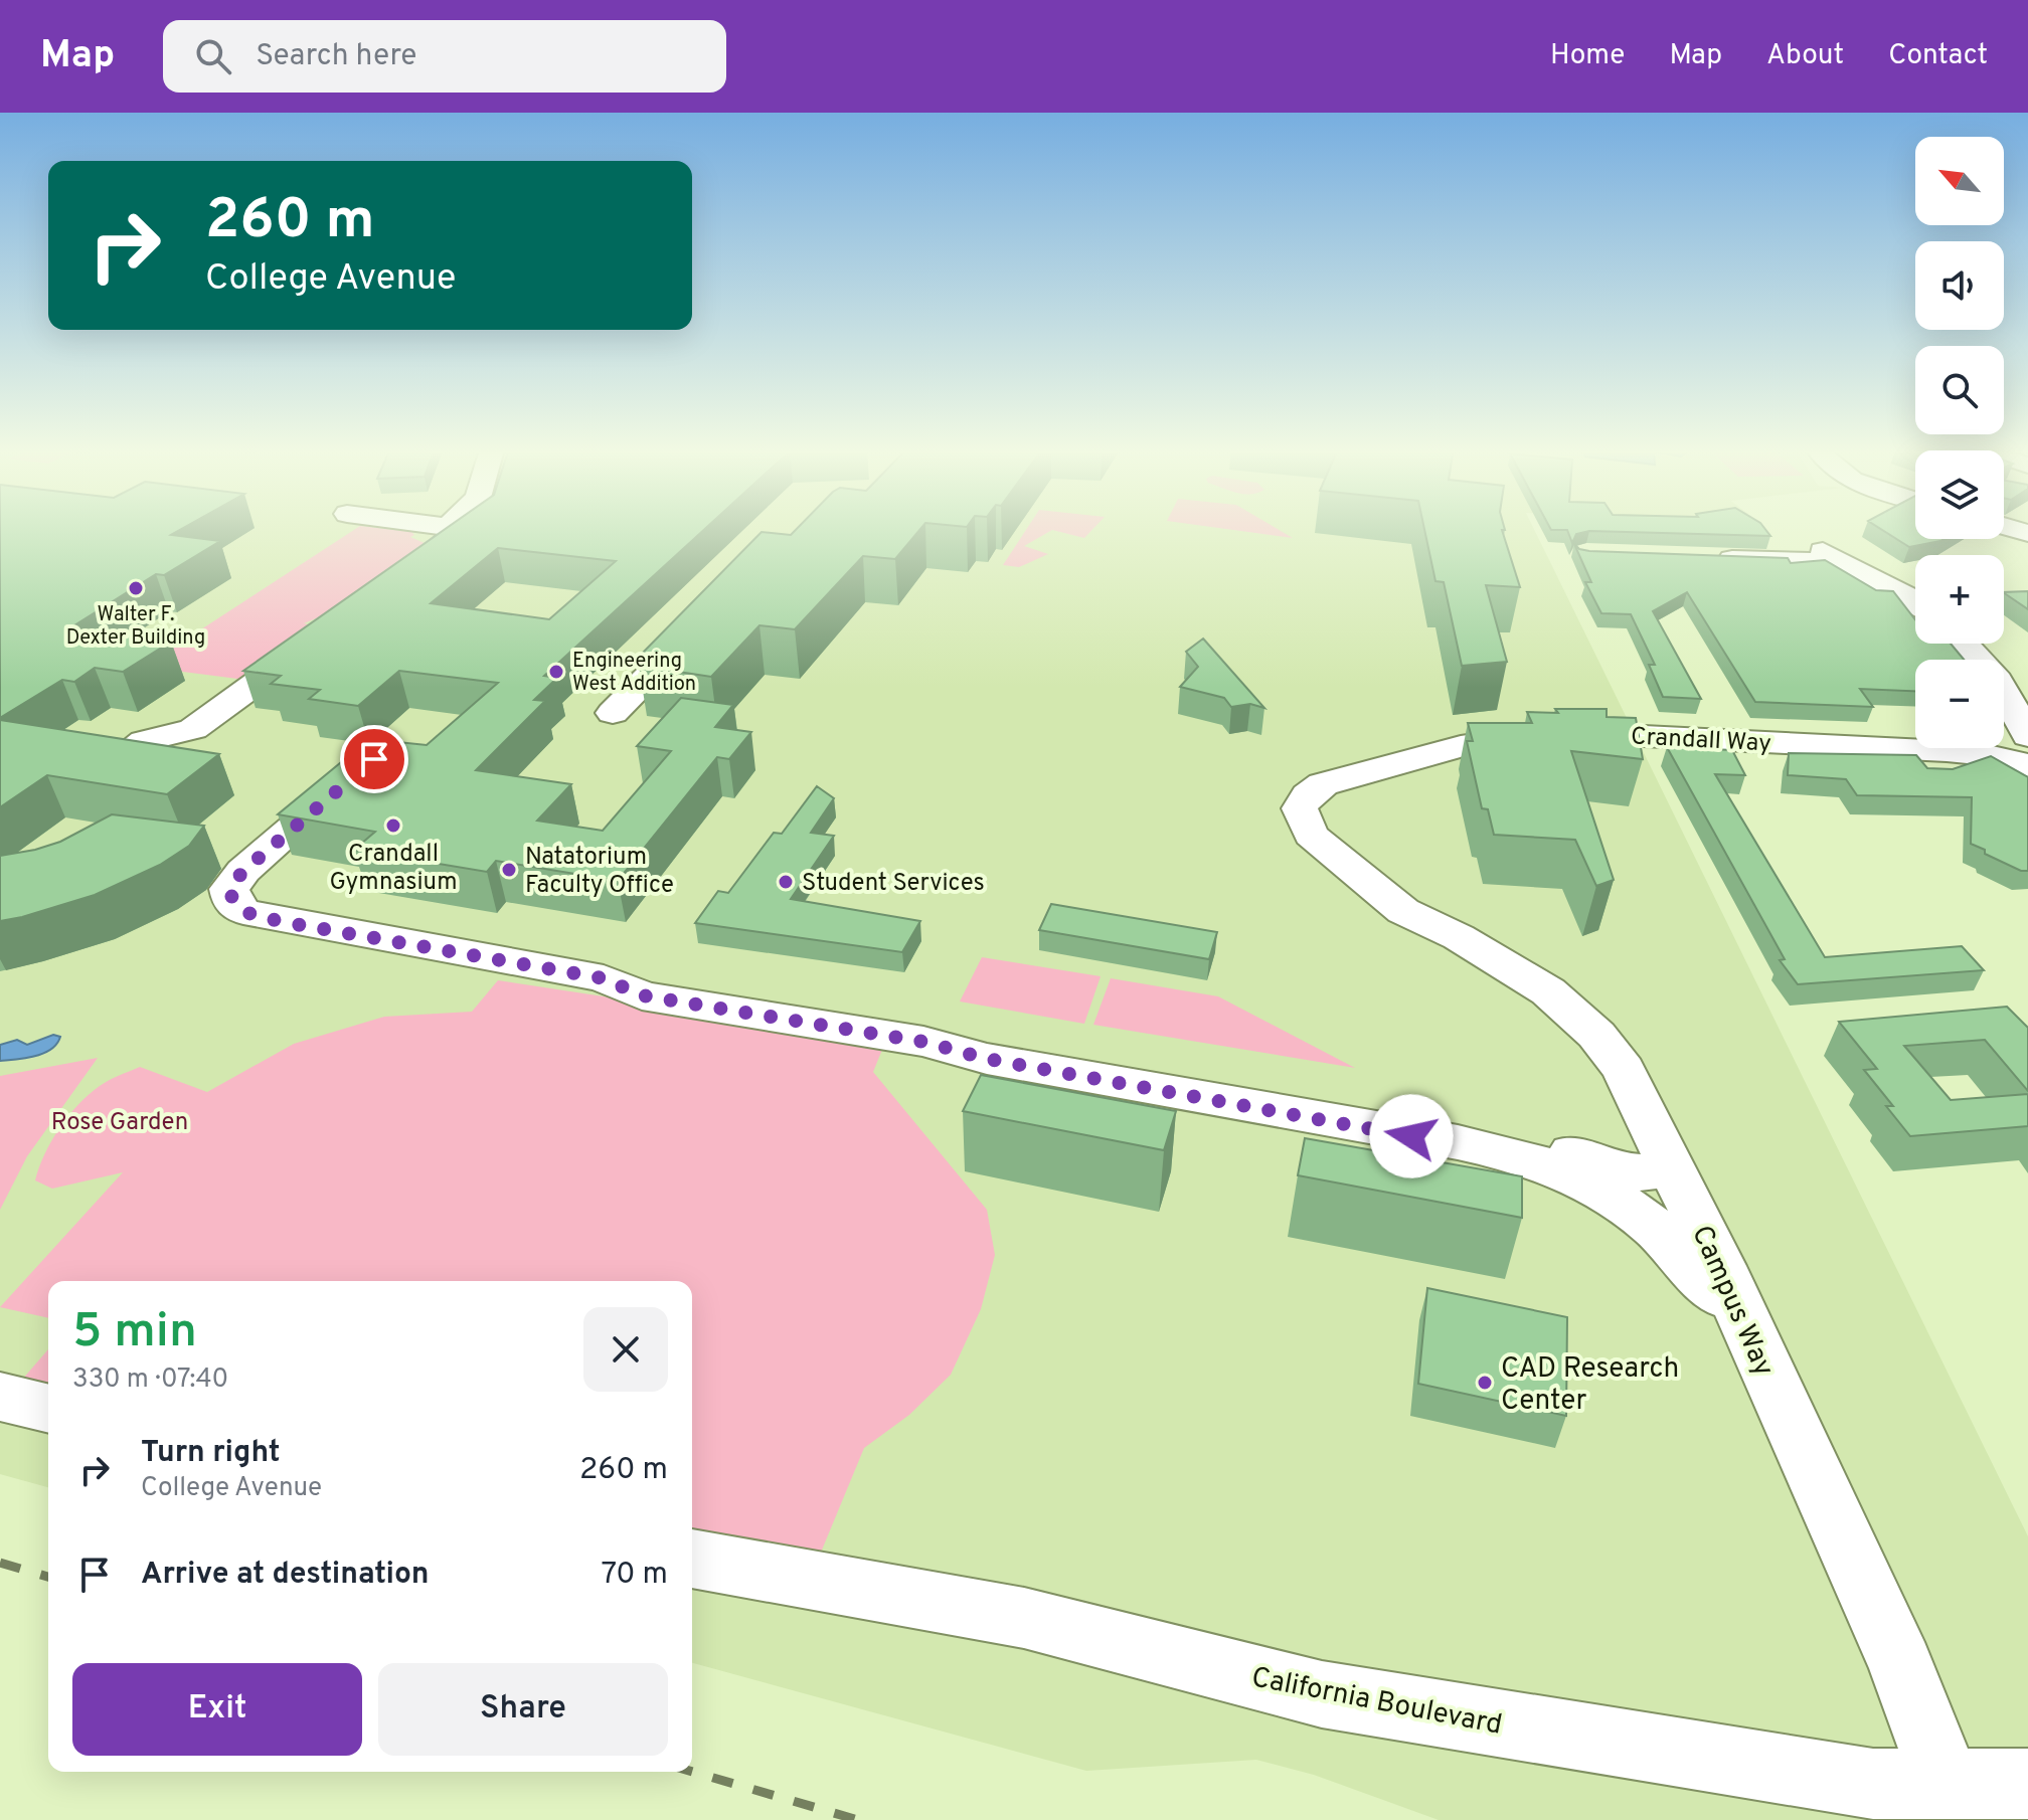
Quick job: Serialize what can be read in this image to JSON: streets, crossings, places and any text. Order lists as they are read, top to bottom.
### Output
{
  "streets": {
    "street": ["Crandall Way", "Campus Way", "California Boulevard"]
  },
  "crossings": [
    ["Crandall Way", "Campus Way"],
    ["Campus Way", "California Boulevard"]
  ],
  "parks": ["Rose Garden"],
  "places": [
    "Walter F. Dexter Building",
    "Engineering West Addition",
    "Crandall Gymnasium",
    "Natatorium Faculty Office",
    "Student Services",
    "CAD Research Center"
  ],
  "north": "top left",
  "page": {
    "header": "Map",
    "search": "Search here",
    "nav": [
      "Home",
      "Map",
      "About",
      "Contact"
    ],
    "map_buttons": ["+", "−"],
    "turn": ["260 m", "College Avenue"],
    "heading": ["5 min", "330 m · 07:40"],
    "list": [
      {
        "name": "Turn right",
        "note": "College Avenue",
        "value": "260 m"
      },
      {
        "name": "Arrive at destination",
        "value": "70 m"
      }
    ],
    "buttons": ["Exit", "Share"]
  }
}
